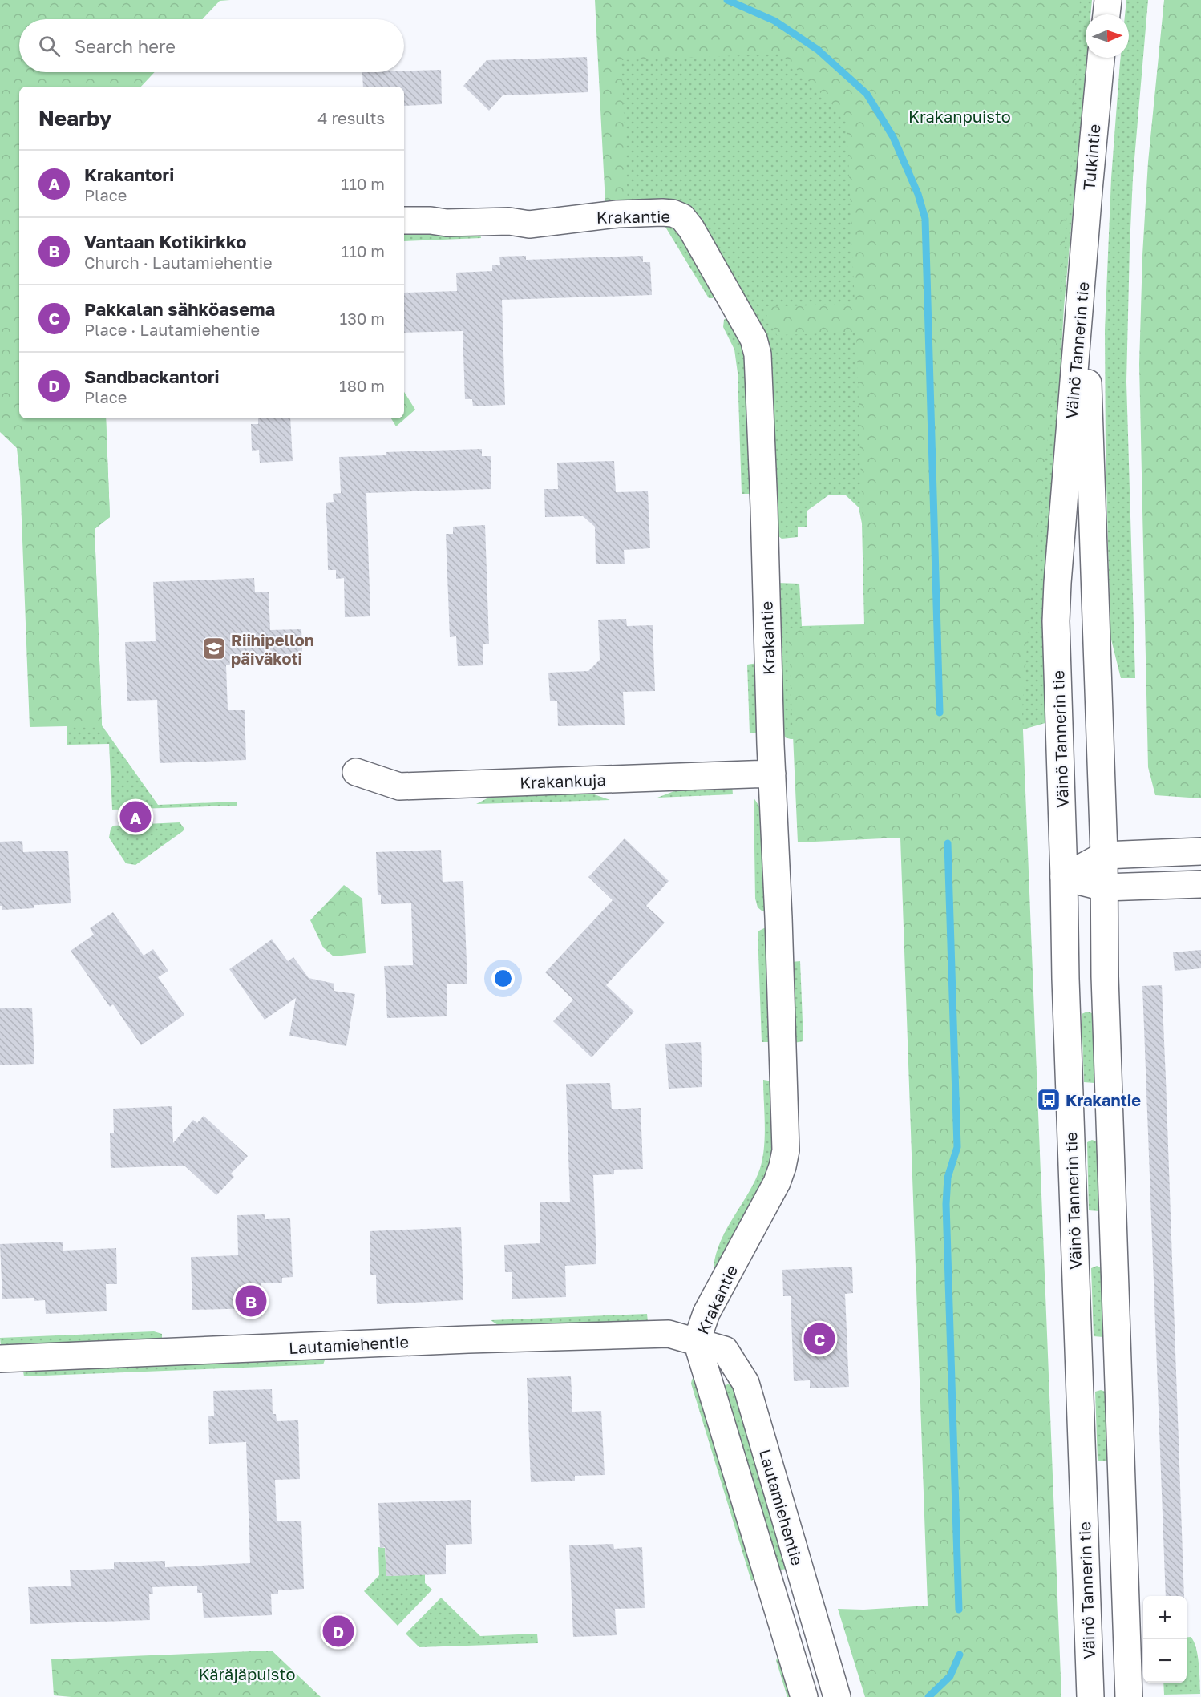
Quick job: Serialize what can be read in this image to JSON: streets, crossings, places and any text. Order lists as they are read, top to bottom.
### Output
{
  "streets": {
    "street": [
      "Tulkintie",
      "Krakantie",
      "Väinö Tannerin tie",
      "Krakankuja",
      "Lautamiehentie"
    ]
  },
  "crossings": [
    ["Tulkintie", "Väinö Tannerin tie"],
    ["Krakantie", "Krakankuja"],
    ["Krakantie", "Lautamiehentie"]
  ],
  "parks": ["Krakanpuisto", "Käräjäpuisto"],
  "places": {
    "school or university": ["Riihipellon päiväkoti"],
    "bus stop": ["Krakantie"]
  },
  "north": "right",
  "page": {
    "search": "Search here",
    "heading": ["Nearby", "4 results"],
    "list": [
      {
        "mark": "A",
        "name": "Krakantori",
        "note": "Place",
        "value": "110 m"
      },
      {
        "mark": "B",
        "name": "Vantaan Kotikirkko",
        "note": "Church · Lautamiehentie",
        "value": "110 m"
      },
      {
        "mark": "C",
        "name": "Pakkalan sähköasema",
        "note": "Place · Lautamiehentie",
        "value": "130 m"
      },
      {
        "mark": "D",
        "name": "Sandbackantori",
        "note": "Place",
        "value": "180 m"
      }
    ],
    "pins": [
      "A",
      "B",
      "C",
      "D"
    ],
    "map_buttons": ["+", "−"]
  }
}
